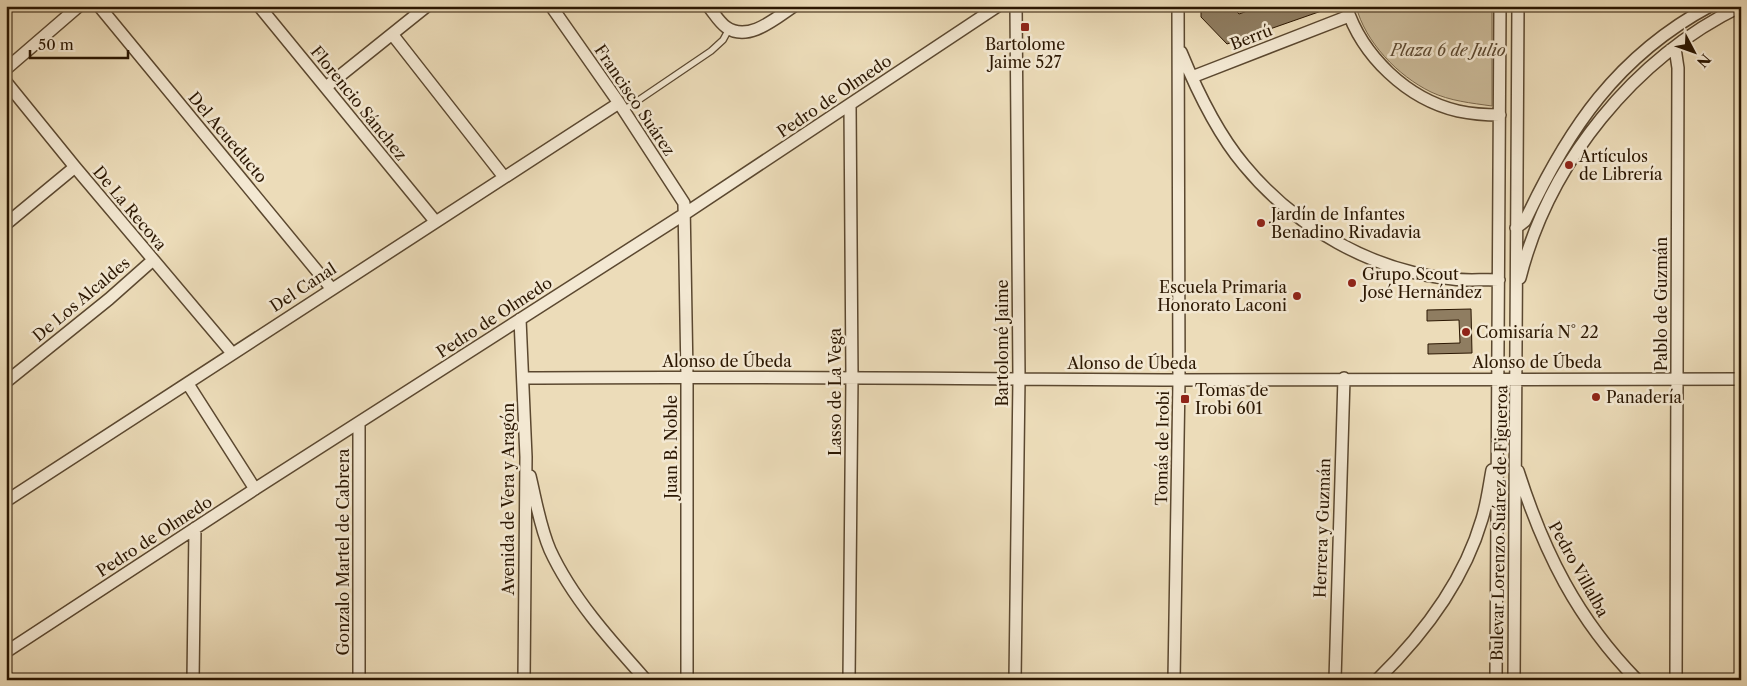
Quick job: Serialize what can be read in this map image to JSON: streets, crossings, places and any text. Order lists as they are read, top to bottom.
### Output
{
  "streets": {
    "street": [
      "Berrú",
      "Pedro de Olmedo",
      "Francisco Suárez",
      "Florencio Sánchez",
      "Del Acueducto",
      "De La Recova",
      "Del Canal",
      "De Los Alcaldes",
      "Pablo de Guzmán",
      "Bartolomé Jaime",
      "Alonso de Úbeda",
      "Lasso de La Vega",
      "Juan B. Noble",
      "Tomás de Irobi",
      "Avenida de Vera y Aragón",
      "Bulevar Lorenzo Suárez de Figueroa",
      "Herrera y Guzmán",
      "Gonzalo Martel de Cabrera",
      "Pedro Villalba"
    ]
  },
  "crossings": [
    ["Pedro de Olmedo", "Francisco Suárez"],
    ["Pedro de Olmedo", "Lasso de La Vega"],
    ["Pedro de Olmedo", "Juan B. Noble"],
    ["Pedro de Olmedo", "Avenida de Vera y Aragón"],
    ["Pedro de Olmedo", "Gonzalo Martel de Cabrera"],
    ["Francisco Suárez", "Del Canal"],
    ["Francisco Suárez", "Juan B. Noble"],
    ["Florencio Sánchez", "Del Canal"],
    ["Del Acueducto", "Del Canal"],
    ["De La Recova", "Del Canal"],
    ["De La Recova", "De Los Alcaldes"],
    ["Pablo de Guzmán", "Alonso de Úbeda"],
    ["Bartolomé Jaime", "Alonso de Úbeda"],
    ["Alonso de Úbeda", "Lasso de La Vega"],
    ["Alonso de Úbeda", "Juan B. Noble"],
    ["Alonso de Úbeda", "Tomás de Irobi"],
    ["Alonso de Úbeda", "Avenida de Vera y Aragón"],
    ["Alonso de Úbeda", "Bulevar Lorenzo Suárez de Figueroa"],
    ["Alonso de Úbeda", "Herrera y Guzmán"],
    ["Bulevar Lorenzo Suárez de Figueroa", "Pedro Villalba"]
  ],
  "parks": ["Plaza 6 de Julio"],
  "places": {
    "transit": ["Bartolome Jaime 527", "Tomas de Irobi 601"],
    "other": [
      "Artículos de Librería",
      "Jardín de Infantes Benadino Rivadavia",
      "Grupo Scout José Hernández",
      "Escuela Primaria Honorato Laconi",
      "Comisaría N° 22",
      "Panadería"
    ]
  },
  "scale_bar": "50 m",
  "north": "bottom right"
}
